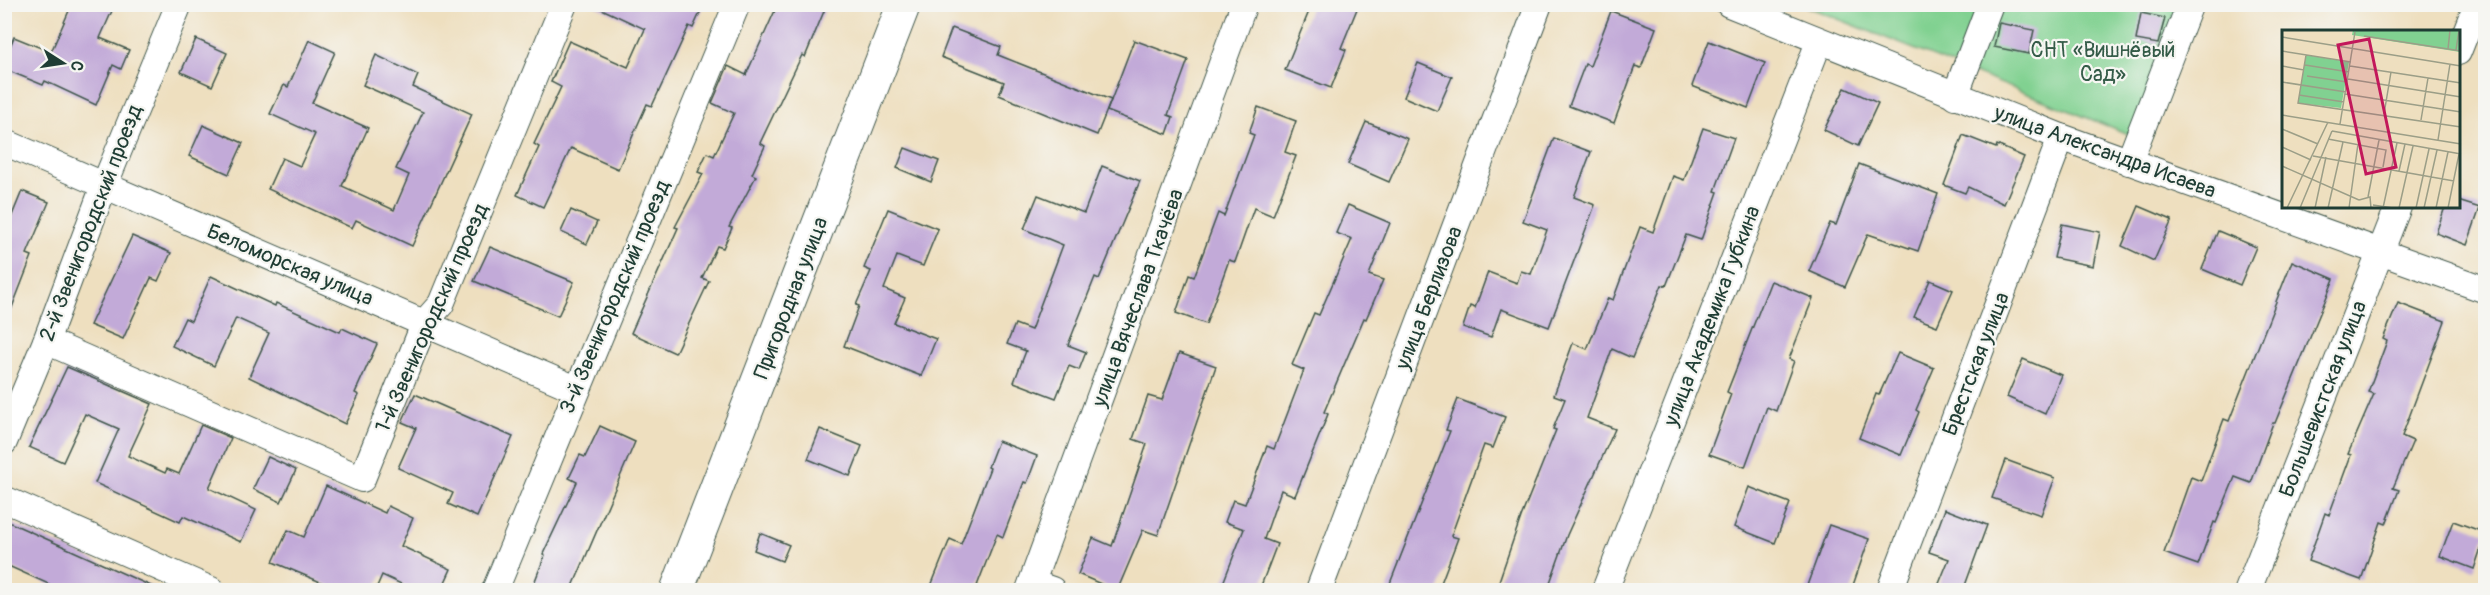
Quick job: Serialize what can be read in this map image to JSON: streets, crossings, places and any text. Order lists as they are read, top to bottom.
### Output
{
  "streets": {
    "street": [
      "улица Александра Исаева",
      "2-й Звенигородский проезд",
      "Беломорская улица",
      "3-й Звенигородский проезд",
      "Пригородная улица",
      "улица Вячеслава Ткачёва",
      "улица Берлизова",
      "улица Академика Губкина",
      "1-й Звенигородский проезд",
      "Брестская улица",
      "Большевистская улица"
    ]
  },
  "crossings": [
    ["улица Александра Исаева", "улица Академика Губкина"],
    ["улица Александра Исаева", "Брестская улица"],
    ["улица Александра Исаева", "Большевистская улица"],
    ["2-й Звенигородский проезд", "Беломорская улица"],
    ["2-й Звенигородский проезд", "1-й Звенигородский проезд"],
    ["Беломорская улица", "3-й Звенигородский проезд"],
    ["Беломорская улица", "1-й Звенигородский проезд"]
  ],
  "parks": ["СНТ «Вишнёвый Cад»"],
  "north": "right"
}
